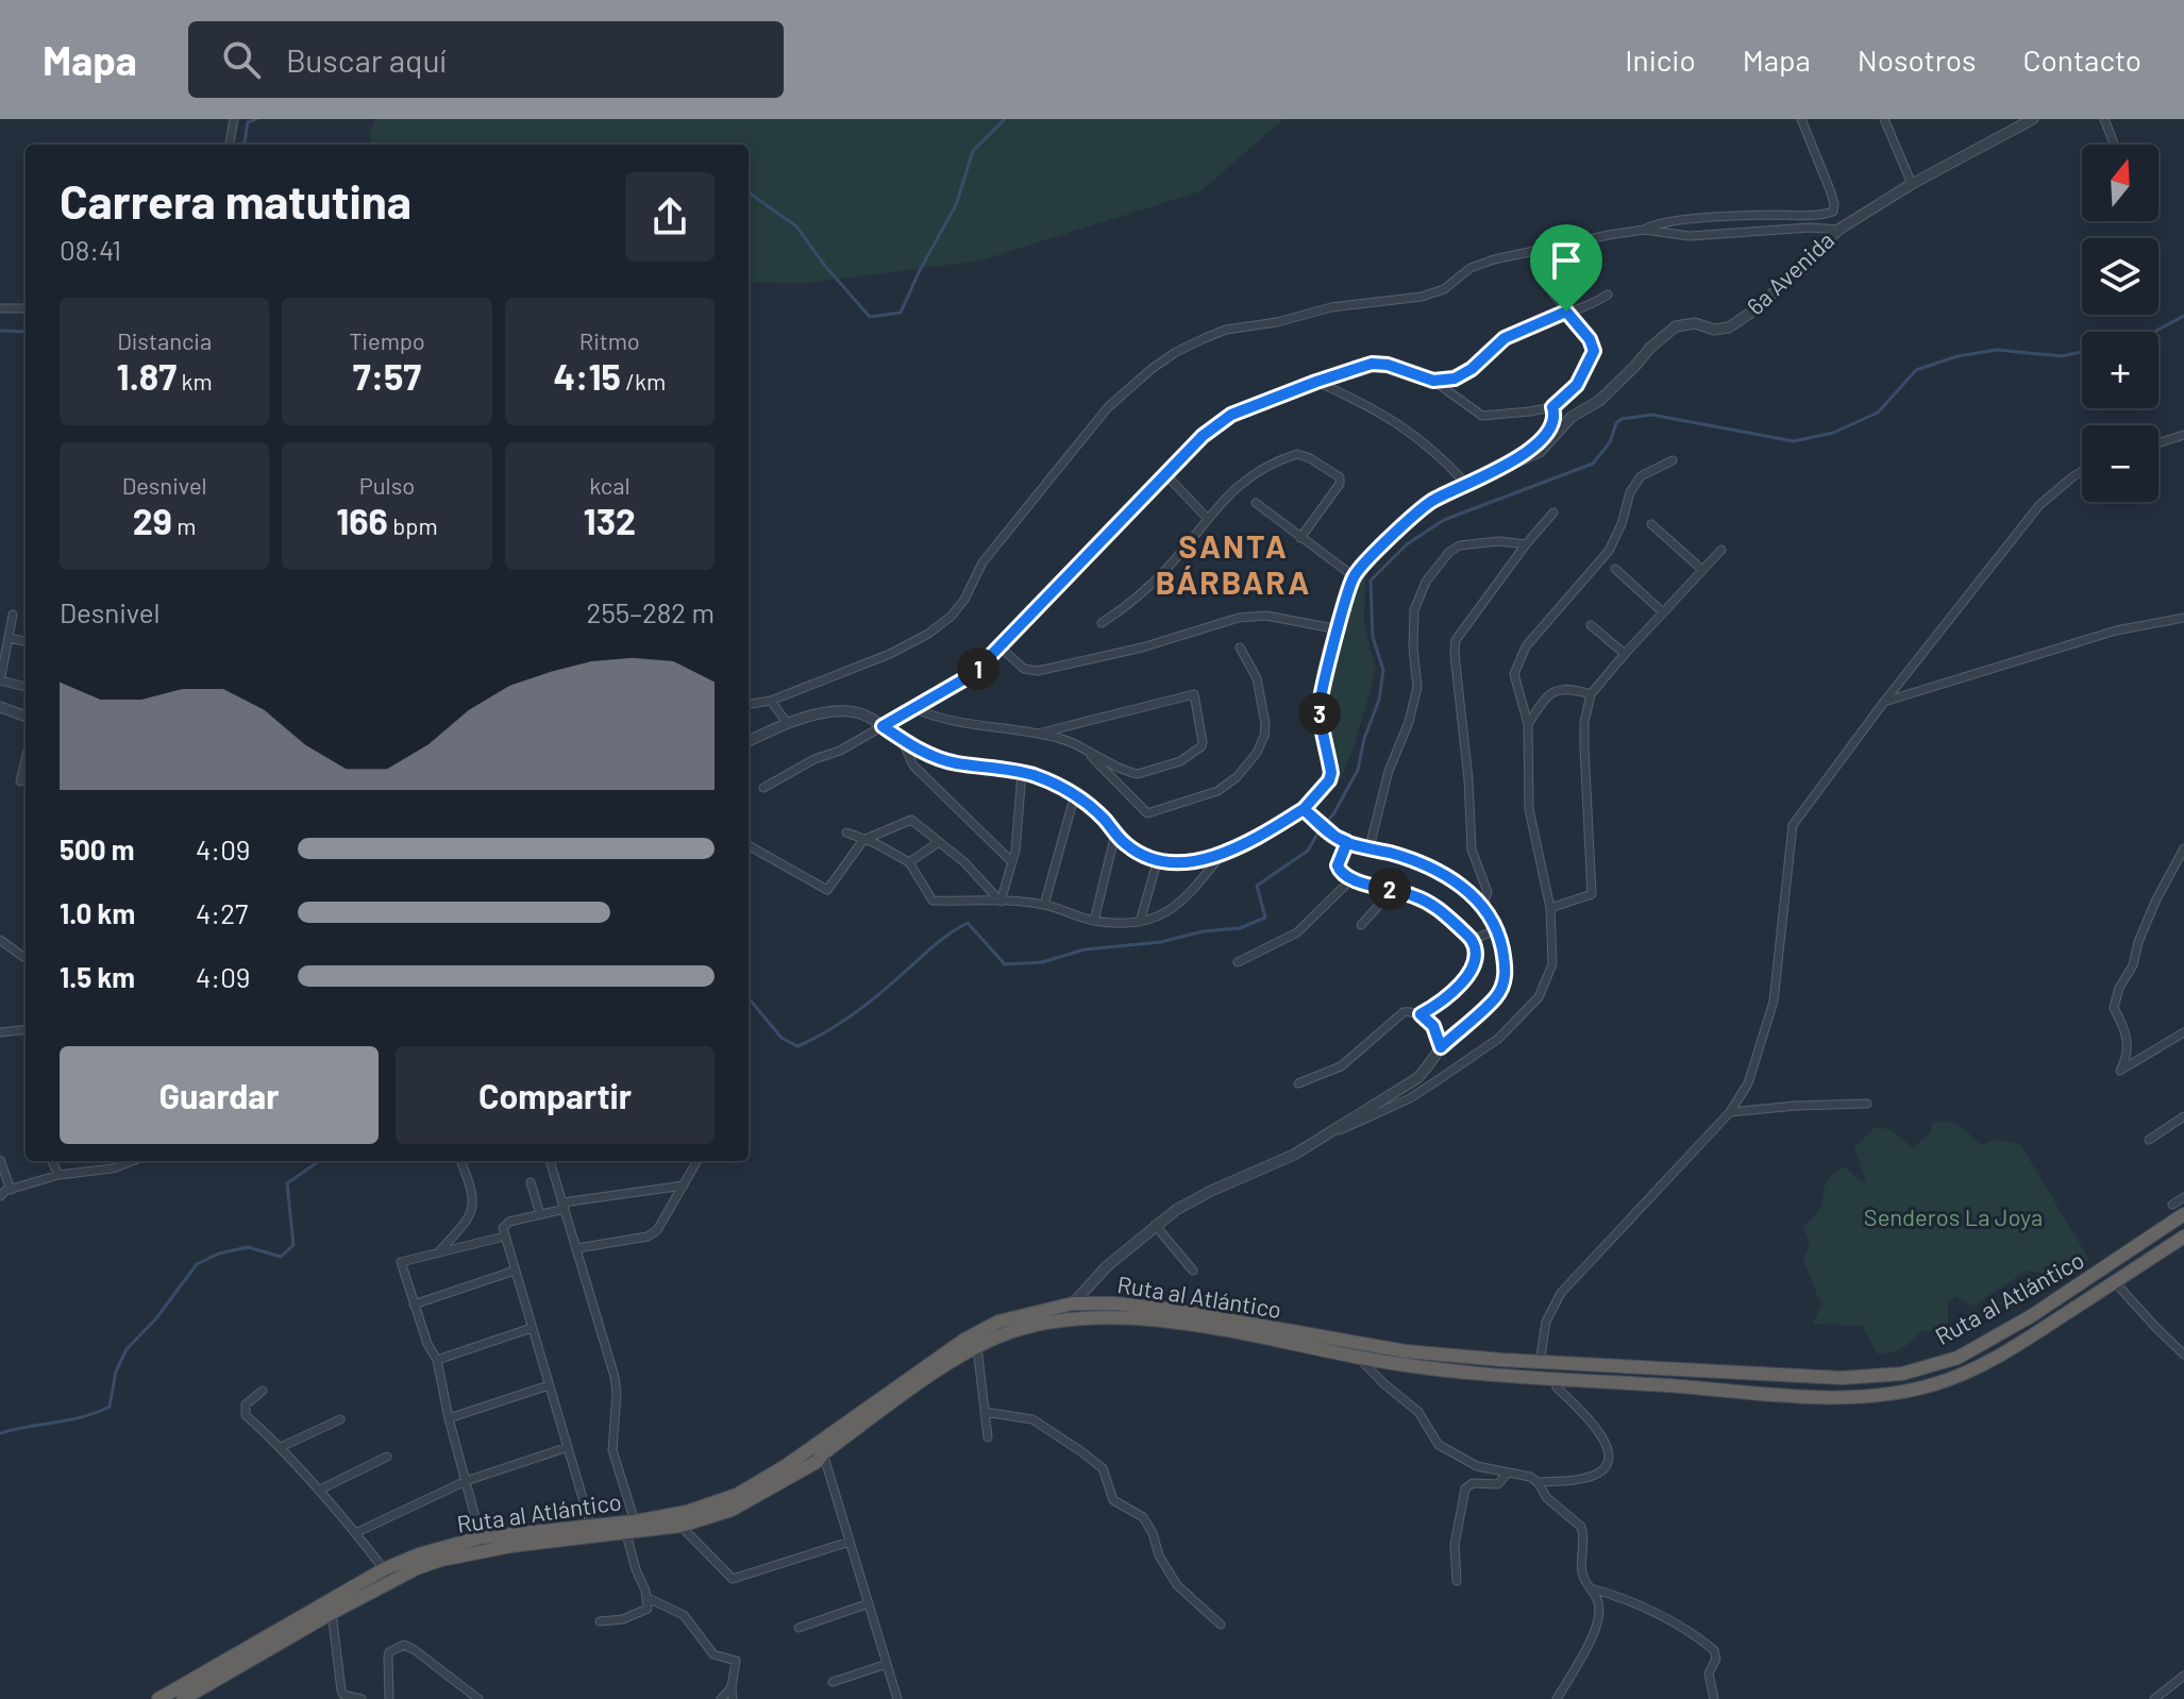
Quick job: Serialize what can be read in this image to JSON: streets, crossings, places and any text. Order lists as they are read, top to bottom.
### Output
{
  "streets": {
    "highway": ["Ruta al Atlántico"],
    "street": ["6a Avenida"]
  },
  "districts": ["SANTA BÁRBARA"],
  "parks": ["Senderos La Joya"],
  "north": "top",
  "page": {
    "header": "Mapa",
    "search": "Buscar aquí",
    "nav": [
      "Inicio",
      "Mapa",
      "Nosotros",
      "Contacto"
    ],
    "map_buttons": ["+", "−"],
    "heading": ["Carrera matutina", "08:41"],
    "stats": [
      ["Distancia", "1.87 km"],
      ["Tiempo", "7:57"],
      ["Ritmo", "4:15 /km"],
      ["Desnivel", "29 m"],
      ["Pulso", "166 bpm"],
      ["kcal", "132"]
    ],
    "chart": ["Desnivel", "255–282 m"],
    "pins": ["1", "3", "2"],
    "list": [
      {
        "name": "500 m",
        "note": "4:09"
      },
      {
        "name": "1.0 km",
        "note": "4:27"
      },
      {
        "name": "1.5 km",
        "note": "4:09"
      }
    ],
    "buttons": ["Guardar", "Compartir"]
  }
}
